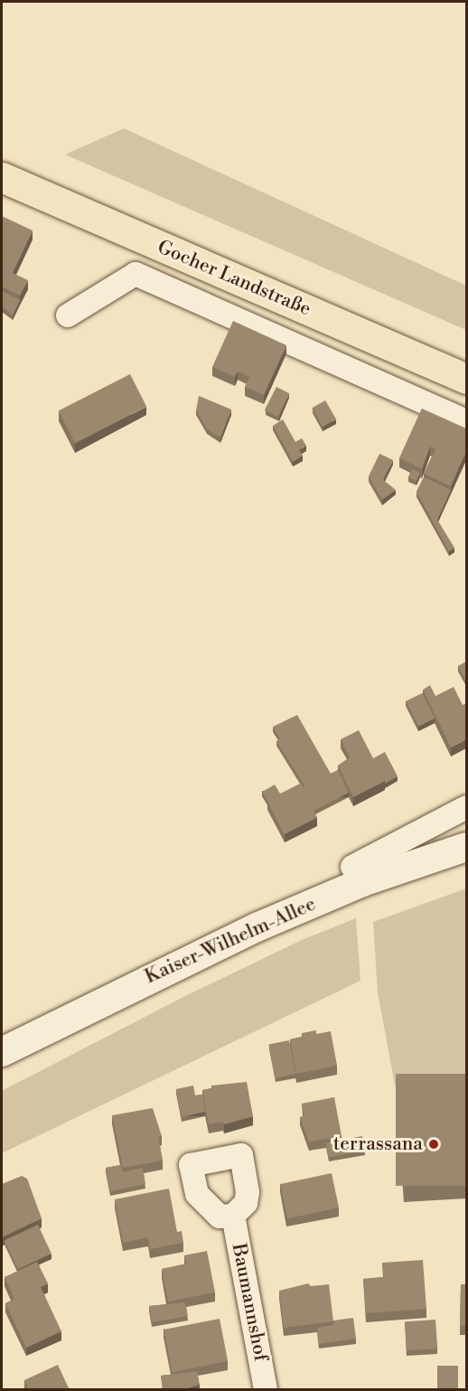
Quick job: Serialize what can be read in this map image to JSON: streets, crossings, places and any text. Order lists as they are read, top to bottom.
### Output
{
  "streets": {
    "main road": ["Gocher Landstraße"],
    "street": ["Kaiser-Wilhelm-Allee", "Baumannshof"]
  },
  "places": ["terrassana"]
}
